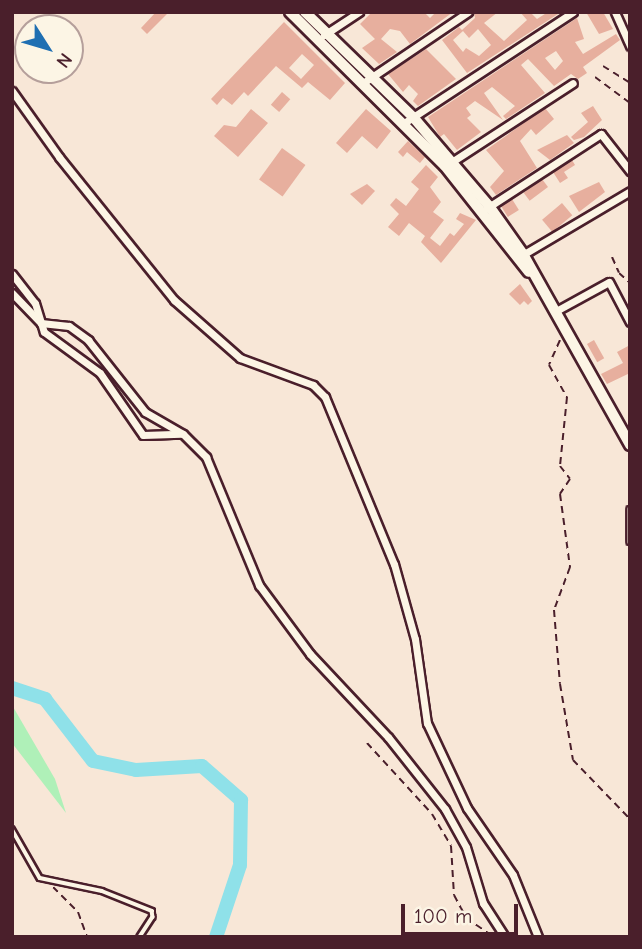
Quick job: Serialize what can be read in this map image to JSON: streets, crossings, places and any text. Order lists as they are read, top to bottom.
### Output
{
  "scale_bar": "100 m",
  "north": "bottom right"
}
